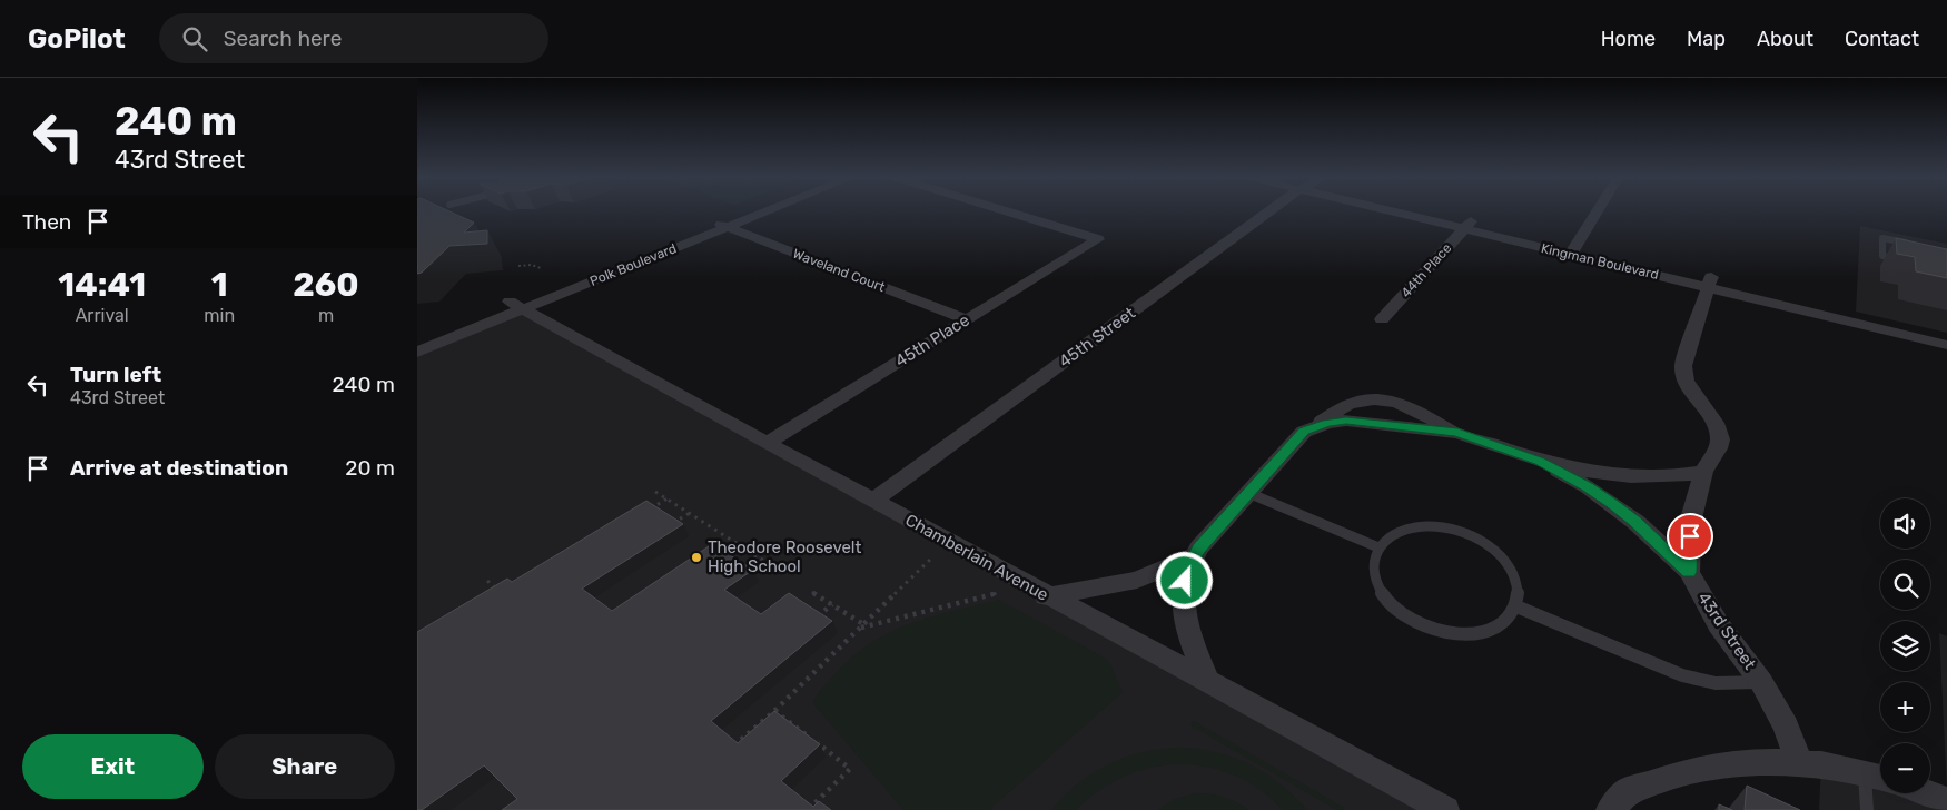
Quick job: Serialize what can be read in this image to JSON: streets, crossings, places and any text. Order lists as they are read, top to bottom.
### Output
{
  "streets": {
    "street": [
      "Kingman Boulevard",
      "Polk Boulevard",
      "Waveland Court",
      "44th Place",
      "45th Street",
      "45th Place",
      "Chamberlain Avenue",
      "43rd Street"
    ]
  },
  "crossings": [
    ["Kingman Boulevard", "44th Place"],
    ["Polk Boulevard", "Waveland Court"],
    ["Polk Boulevard", "Chamberlain Avenue"],
    ["Waveland Court", "45th Place"],
    ["45th Street", "Chamberlain Avenue"],
    ["45th Place", "Chamberlain Avenue"]
  ],
  "places": ["Theodore Roosevelt High School"],
  "page": {
    "header": "GoPilot",
    "search": "Search here",
    "nav": [
      "Home",
      "Map",
      "About",
      "Contact"
    ],
    "turn": ["240 m", "43rd Street"],
    "then": "Then",
    "eta": [
      "14:41",
      "Arrival",
      "1",
      "min",
      "260",
      "m"
    ],
    "list": [
      {
        "name": "Turn left",
        "note": "43rd Street",
        "value": "240 m"
      },
      {
        "name": "Arrive at destination",
        "value": "20 m"
      }
    ],
    "map_buttons": ["+", "−"],
    "buttons": ["Exit", "Share"]
  }
}
